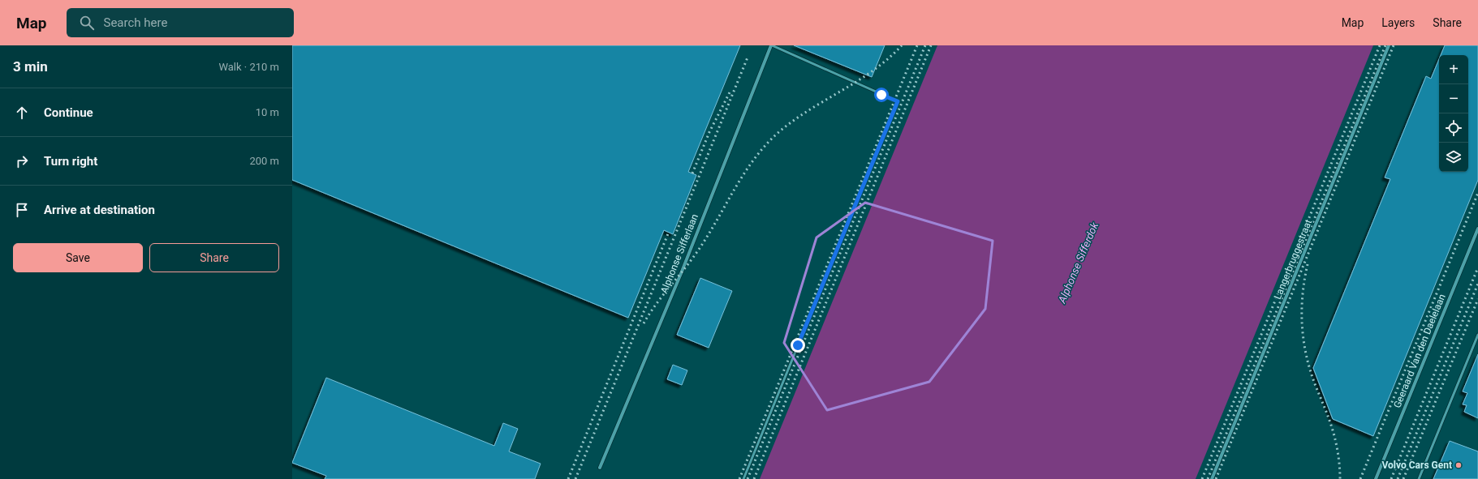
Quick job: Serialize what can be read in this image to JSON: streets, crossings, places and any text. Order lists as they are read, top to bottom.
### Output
{
  "streets": {
    "street": ["Alphonse Sifferlaan", "Langerbruggestraat", "Geeraard Van den Daelelaan"]
  },
  "water": ["Alphonse Sifferdok"],
  "places": ["Volvo Cars Gent"],
  "page": {
    "header": "Map",
    "search": "Search here",
    "nav": ["Map", "Layers", "Share"],
    "heading": ["3 min", "Walk · 210 m"],
    "map_buttons": ["+", "−"],
    "list": [
      ["Continue", "10 m"],
      ["Turn right", "200 m"],
      "Arrive at destination"
    ],
    "buttons": ["Save", "Share"]
  }
}
